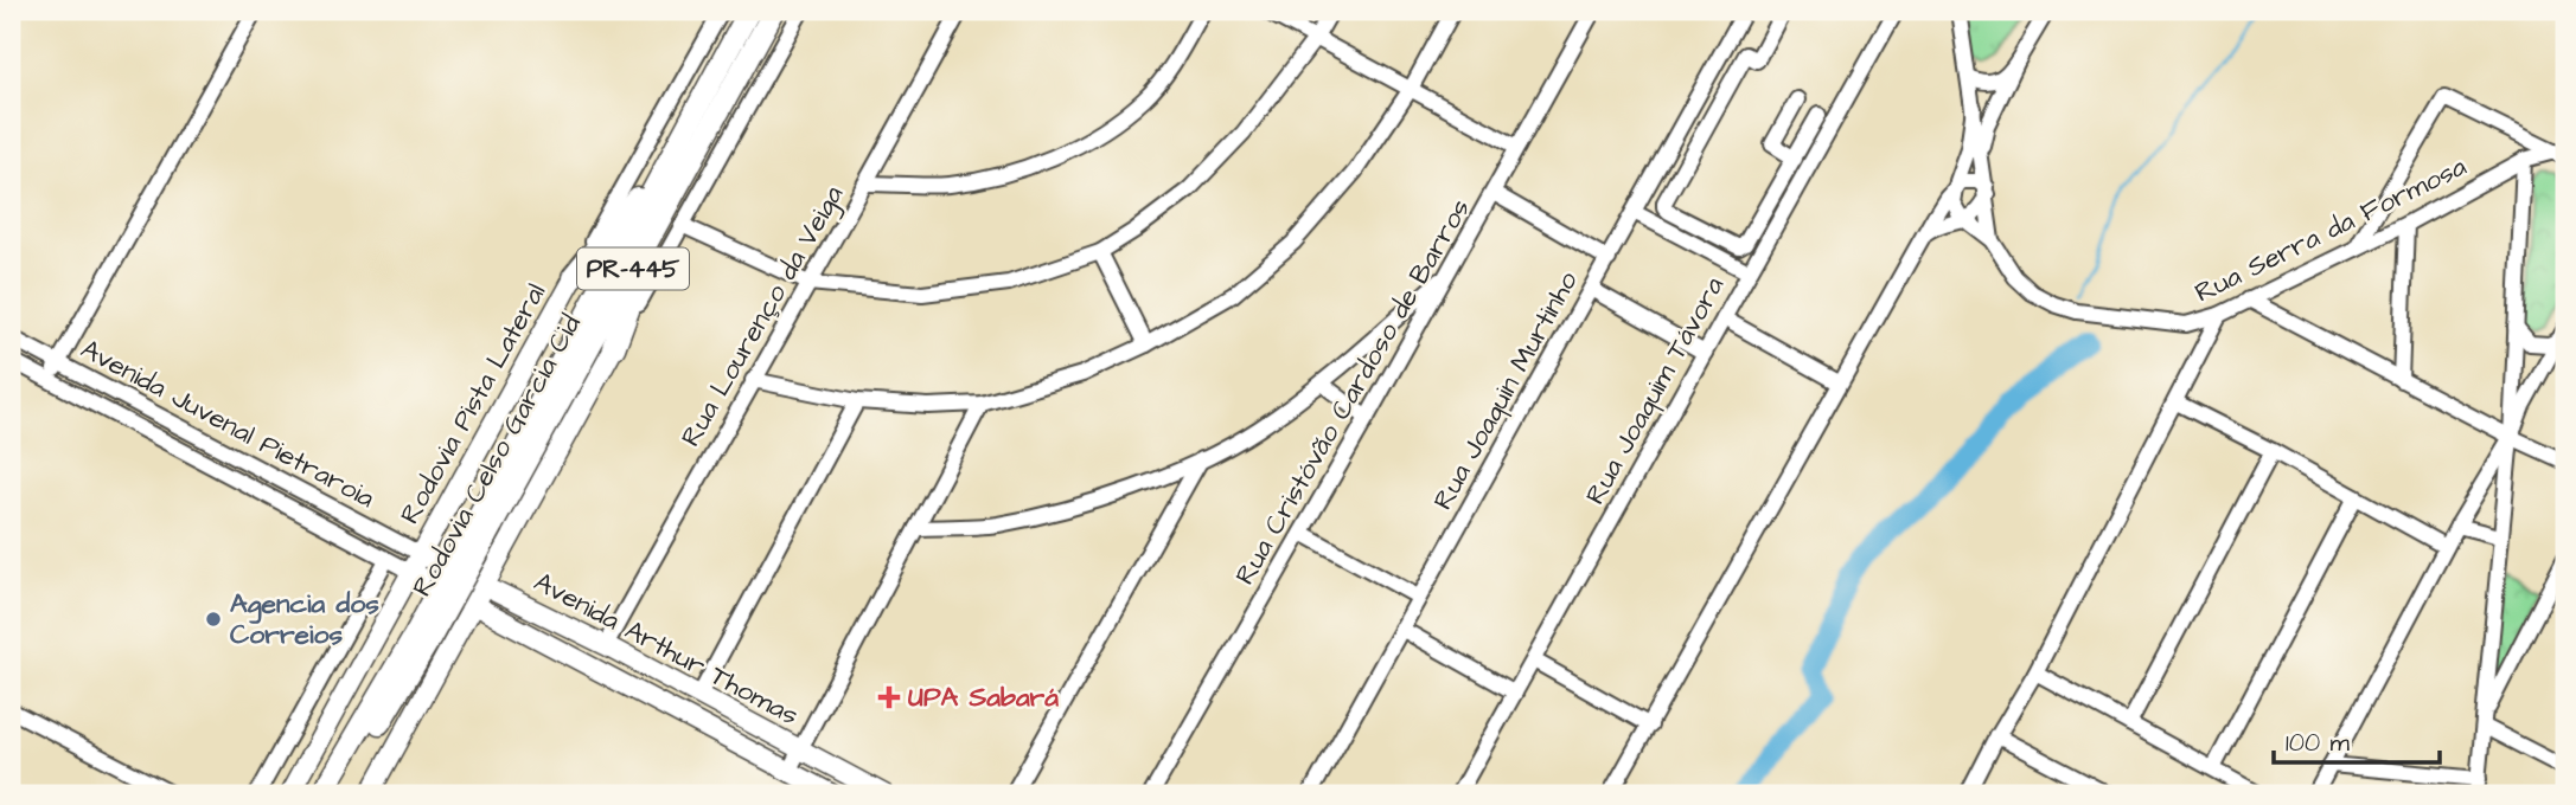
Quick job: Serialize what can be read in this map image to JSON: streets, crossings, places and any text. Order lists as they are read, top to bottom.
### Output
{
  "streets": {
    "highway": ["PR-445", "Rodovia Celso Garcia Cid"],
    "main road": ["Rodovia Pista Lateral", "Avenida Arthur Thomas"],
    "street": [
      "Rua Serra da Formosa",
      "Rua Lourenço da Veiga",
      "Rua Joaquin Murtinho",
      "Rua Joaquim Távora",
      "Rua Cristóvão Cardoso de Barros",
      "Avenida Juvenal Pietraroia"
    ]
  },
  "crossings": [
    ["PR-445", "Avenida Arthur Thomas"],
    ["Rua Lourenço da Veiga", "Avenida Arthur Thomas"],
    ["Rodovia Pista Lateral", "Avenida Juvenal Pietraroia"],
    ["Rodovia Pista Lateral", "Avenida Arthur Thomas"],
    ["Avenida Juvenal Pietraroia", "Avenida Arthur Thomas"]
  ],
  "places": {
    "other": ["Agencia dos Correios"],
    "health": ["UPA Sabará"]
  },
  "scale_bar": "100 m"
}
